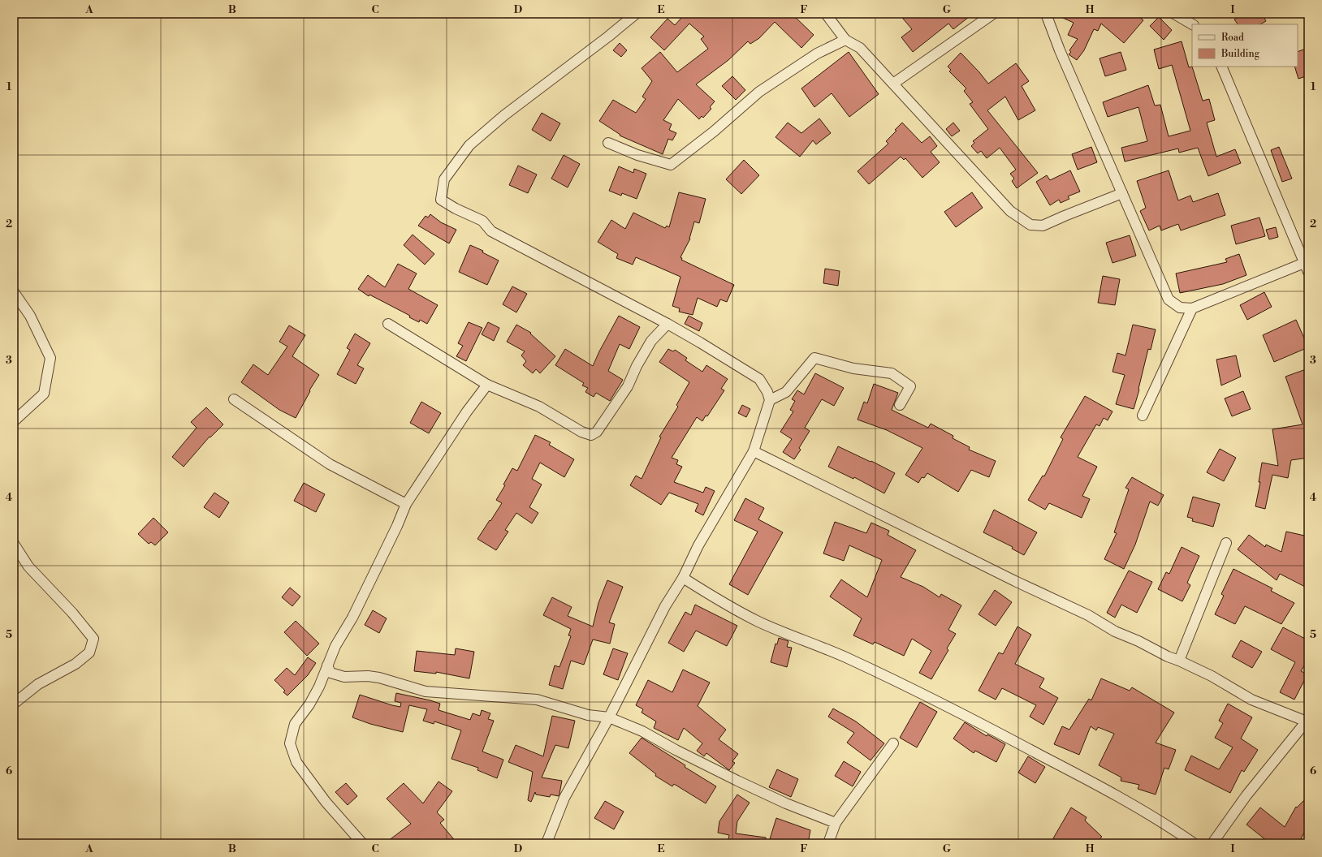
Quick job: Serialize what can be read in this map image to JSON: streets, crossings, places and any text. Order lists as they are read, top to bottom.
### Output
{
  "legend": ["Road", "Building"],
  "grid": {
    "columns": [
      "A",
      "B",
      "C",
      "D",
      "E",
      "F",
      "G",
      "H",
      "I"
    ],
    "rows": [
      "1",
      "2",
      "3",
      "4",
      "5",
      "6"
    ]
  }
}
